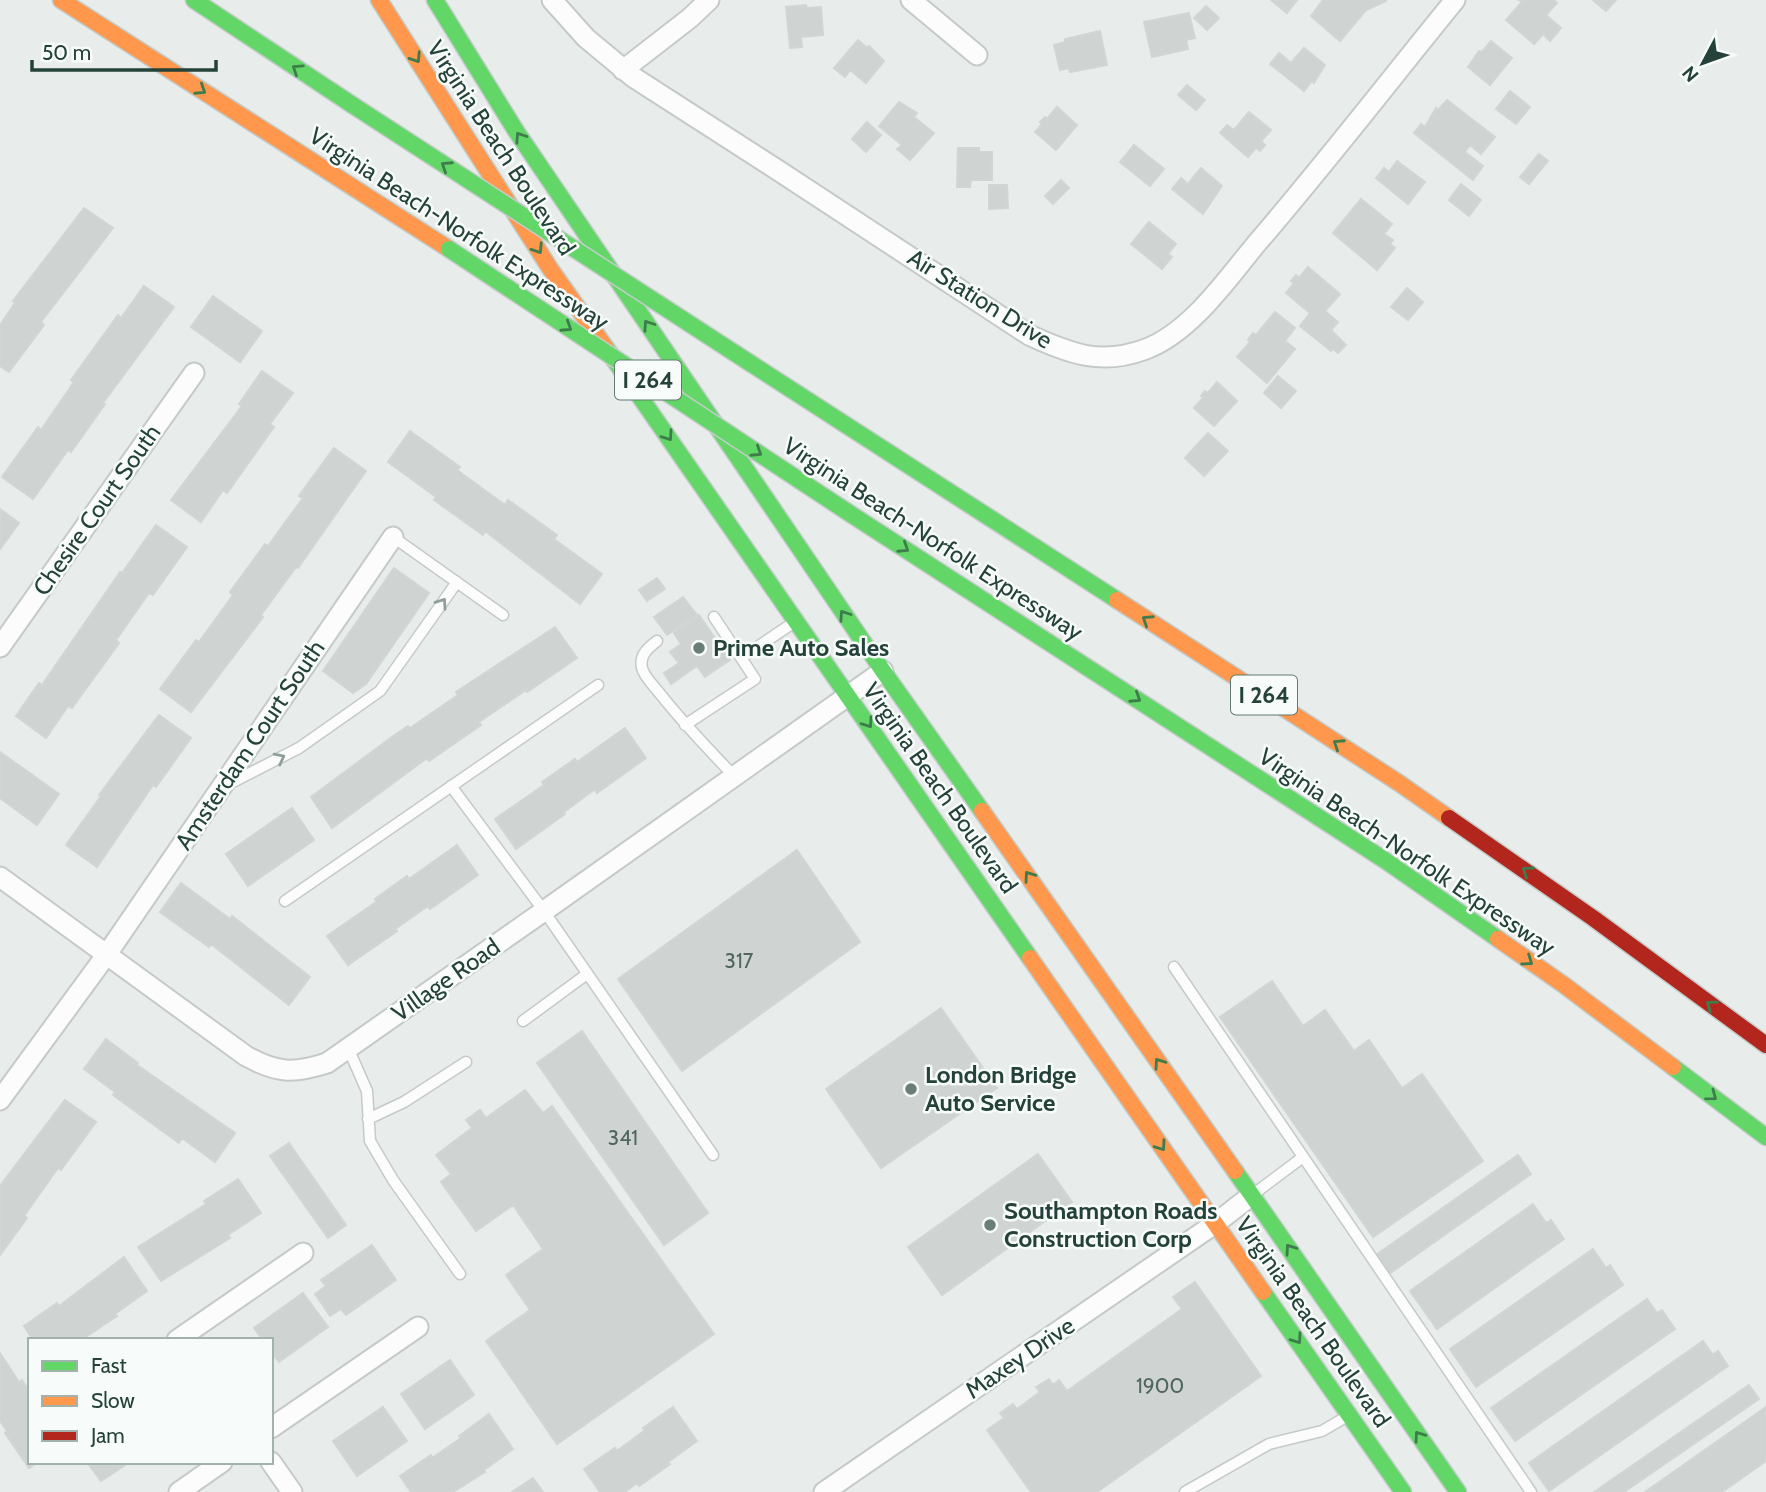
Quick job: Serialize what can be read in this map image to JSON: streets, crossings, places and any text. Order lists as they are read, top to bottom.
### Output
{
  "streets": {
    "main road": ["Virginia Beach Boulevard", "Virginia Beach-Norfolk Expressway", "I 264"],
    "street": [
      "Air Station Drive",
      "Chesire Court South",
      "Amsterdam Court South",
      "Village Road",
      "Maxey Drive"
    ]
  },
  "crossings": [
    ["Virginia Beach Boulevard", "Village Road"],
    ["Virginia Beach Boulevard", "Maxey Drive"],
    ["Amsterdam Court South", "Village Road"]
  ],
  "places": ["Prime Auto Sales", "London Bridge Auto Service", "Southampton Roads Construction Corp"],
  "house_numbers": ["317", "341", "1900"],
  "legend": ["Fast", "Slow", "Jam"],
  "scale_bar": "50 m",
  "north": "bottom left"
}
